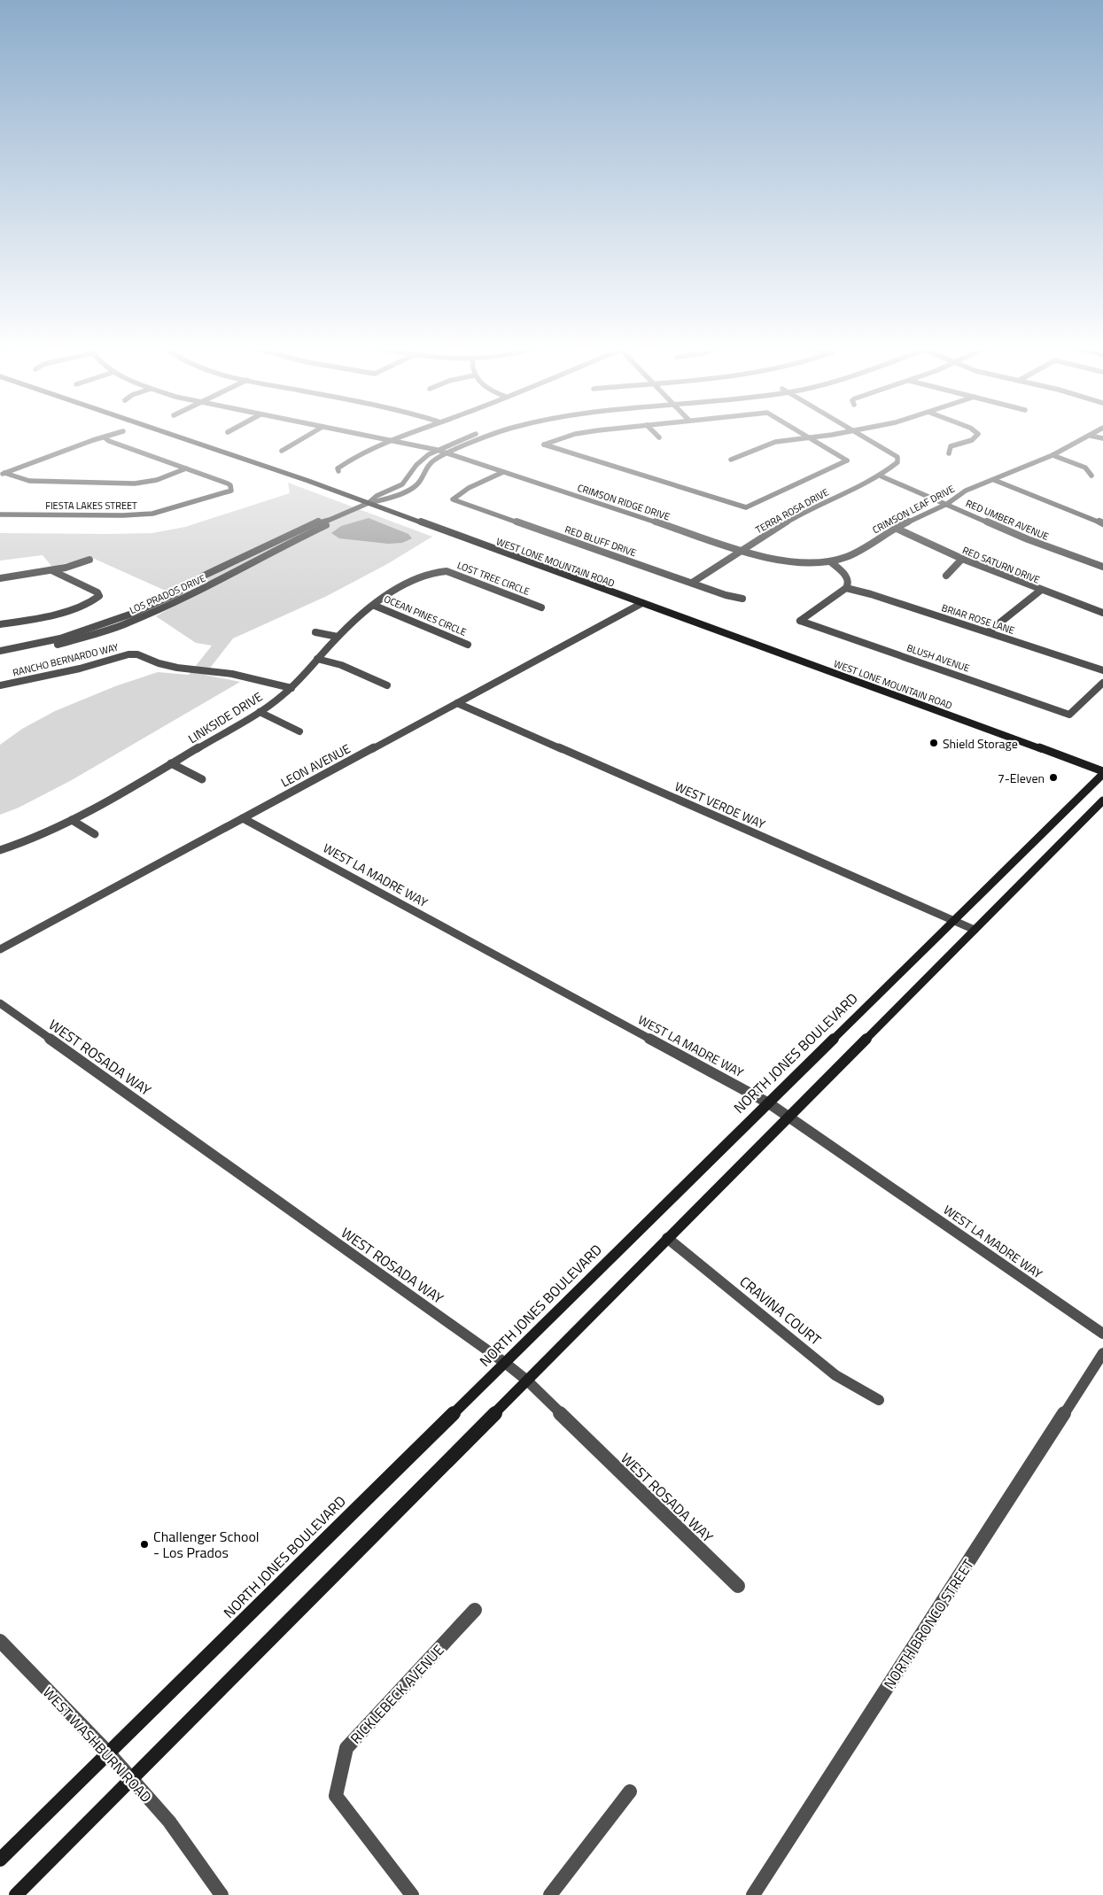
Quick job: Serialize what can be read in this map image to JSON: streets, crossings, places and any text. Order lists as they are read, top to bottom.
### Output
{
  "streets": {
    "main road": ["WEST LONE MOUNTAIN ROAD", "NORTH JONES BOULEVARD"],
    "street": [
      "CRIMSON RIDGE DRIVE",
      "FIESTA LAKES STREET",
      "CRIMSON LEAF DRIVE",
      "TERRA ROSA DRIVE",
      "RED UMBER AVENUE",
      "RED BLUFF DRIVE",
      "RED SATURN DRIVE",
      "LOST TREE CIRCLE",
      "LOS PRADOS DRIVE",
      "OCEAN PINES CIRCLE",
      "BRIAR ROSE LANE",
      "BLUSH AVENUE",
      "RANCHO BERNARDO WAY",
      "LINKSIDE DRIVE",
      "LEON AVENUE",
      "WEST VERDE WAY",
      "WEST LA MADRE WAY",
      "WEST ROSADA WAY",
      "CRAVINA COURT",
      "NORTH BRONCO STREET",
      "RICKLEBECK AVENUE",
      "WEST WASHBURN ROAD"
    ]
  },
  "crossings": [
    ["CRIMSON RIDGE DRIVE", "CRIMSON LEAF DRIVE"],
    ["CRIMSON RIDGE DRIVE", "TERRA ROSA DRIVE"],
    ["CRIMSON RIDGE DRIVE", "RED BLUFF DRIVE"],
    ["CRIMSON LEAF DRIVE", "RED UMBER AVENUE"],
    ["CRIMSON LEAF DRIVE", "RED SATURN DRIVE"],
    ["TERRA ROSA DRIVE", "RED UMBER AVENUE"],
    ["TERRA ROSA DRIVE", "RED BLUFF DRIVE"],
    ["WEST LONE MOUNTAIN ROAD", "LOS PRADOS DRIVE"],
    ["WEST LONE MOUNTAIN ROAD", "LEON AVENUE"],
    ["WEST LONE MOUNTAIN ROAD", "NORTH JONES BOULEVARD"],
    ["LOST TREE CIRCLE", "LINKSIDE DRIVE"],
    ["OCEAN PINES CIRCLE", "LINKSIDE DRIVE"],
    ["BRIAR ROSE LANE", "BLUSH AVENUE"],
    ["RANCHO BERNARDO WAY", "LINKSIDE DRIVE"],
    ["LEON AVENUE", "WEST VERDE WAY"],
    ["LEON AVENUE", "WEST LA MADRE WAY"],
    ["WEST VERDE WAY", "NORTH JONES BOULEVARD"],
    ["WEST LA MADRE WAY", "NORTH JONES BOULEVARD"],
    ["NORTH JONES BOULEVARD", "WEST ROSADA WAY"],
    ["NORTH JONES BOULEVARD", "WEST WASHBURN ROAD"]
  ],
  "places": ["Shield Storage", "7-Eleven", "Challenger School - Los Prados"]
}
